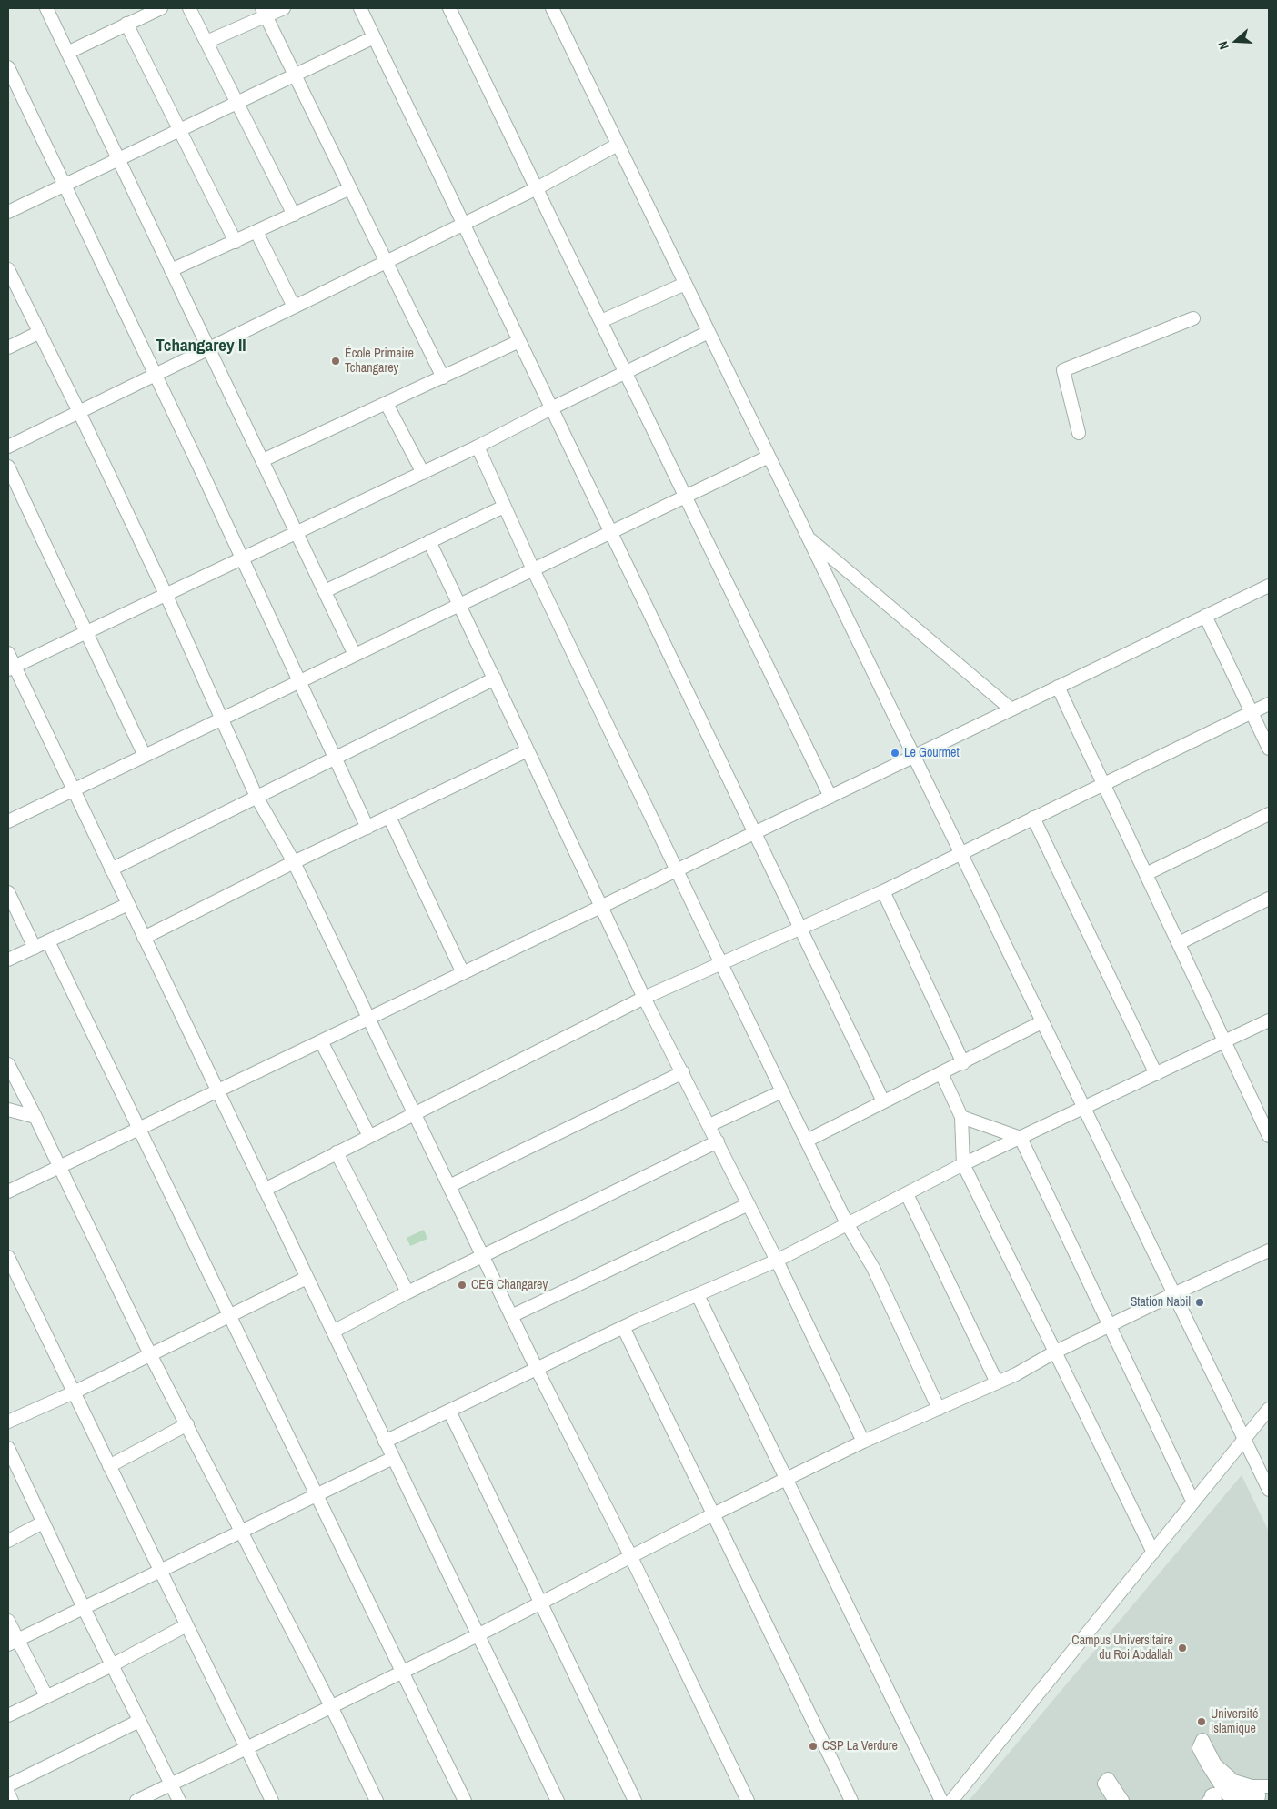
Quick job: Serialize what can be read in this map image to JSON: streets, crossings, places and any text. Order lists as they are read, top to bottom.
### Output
{
  "districts": ["Tchangarey II"],
  "places": [
    "École Primaire Tchangarey",
    "Le Gourmet",
    "CEG Changarey",
    "Station Nabil",
    "Campus Universitaire du Roi Abdallah",
    "Université Islamique",
    "CSP La Verdure"
  ],
  "north": "left"
}
